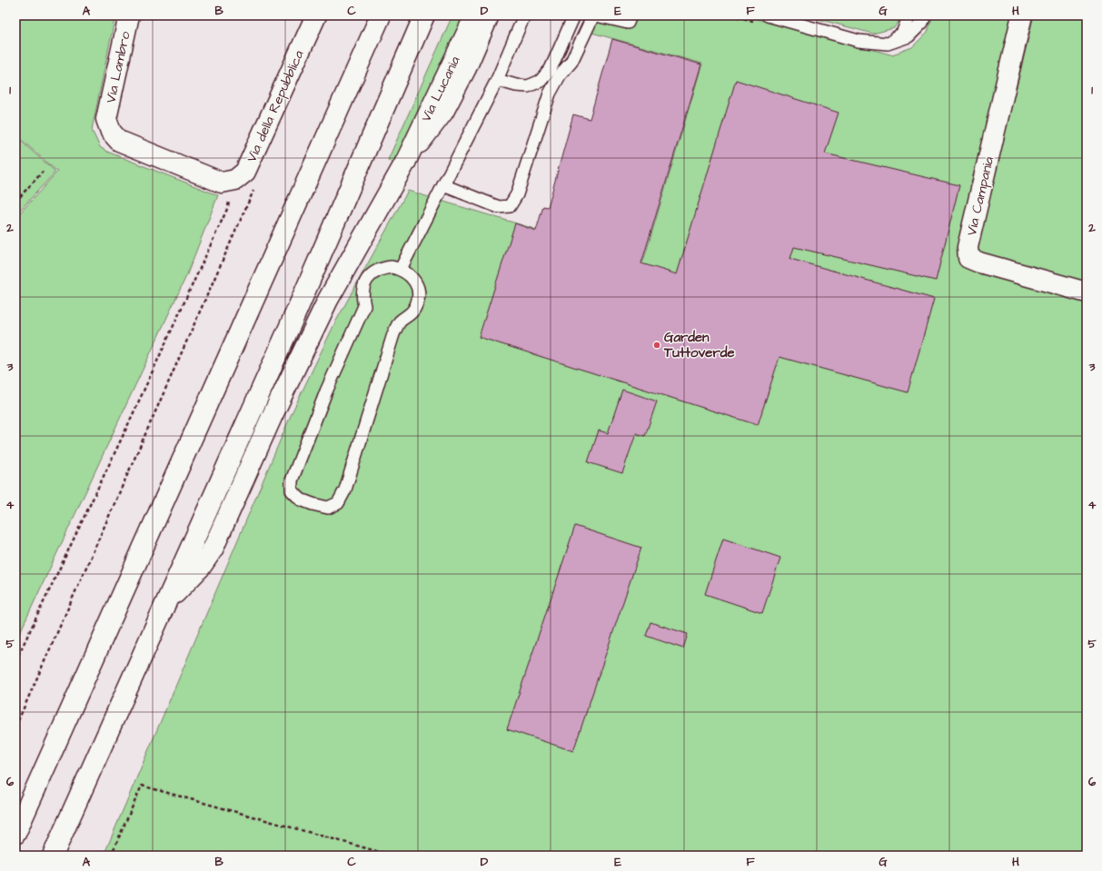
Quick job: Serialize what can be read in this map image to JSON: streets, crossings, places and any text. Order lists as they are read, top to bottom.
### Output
{
  "streets": {
    "main road": [
      "Via Lambro",
      "Via Lucania",
      "Via della Repubblica",
      "Via Campania"
    ]
  },
  "crossings": [
    ["Via Lambro", "Via della Repubblica"]
  ],
  "places": ["Garden Tuttoverde"],
  "grid": {
    "columns": [
      "A",
      "B",
      "C",
      "D",
      "E",
      "F",
      "G",
      "H"
    ],
    "rows": [
      "1",
      "2",
      "3",
      "4",
      "5",
      "6"
    ]
  }
}
